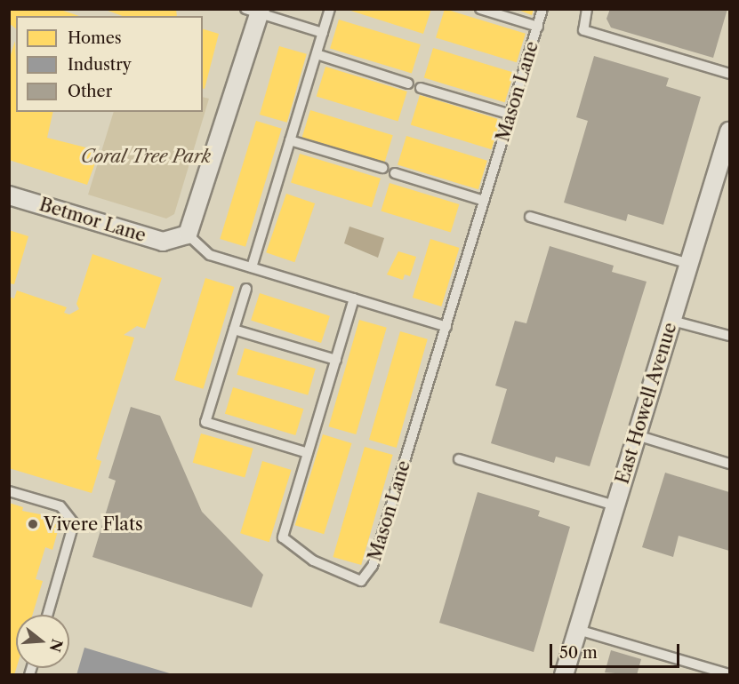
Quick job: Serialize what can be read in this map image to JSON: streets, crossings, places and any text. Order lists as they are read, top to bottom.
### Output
{
  "streets": {
    "street": ["Betmor Lane", "East Howell Avenue"],
    "lane": ["Mason Lane"]
  },
  "parks": ["Coral Tree Park"],
  "places": ["Vivere Flats"],
  "legend": ["Homes", "Industry", "Other"],
  "scale_bar": "50 m",
  "north": "right"
}
